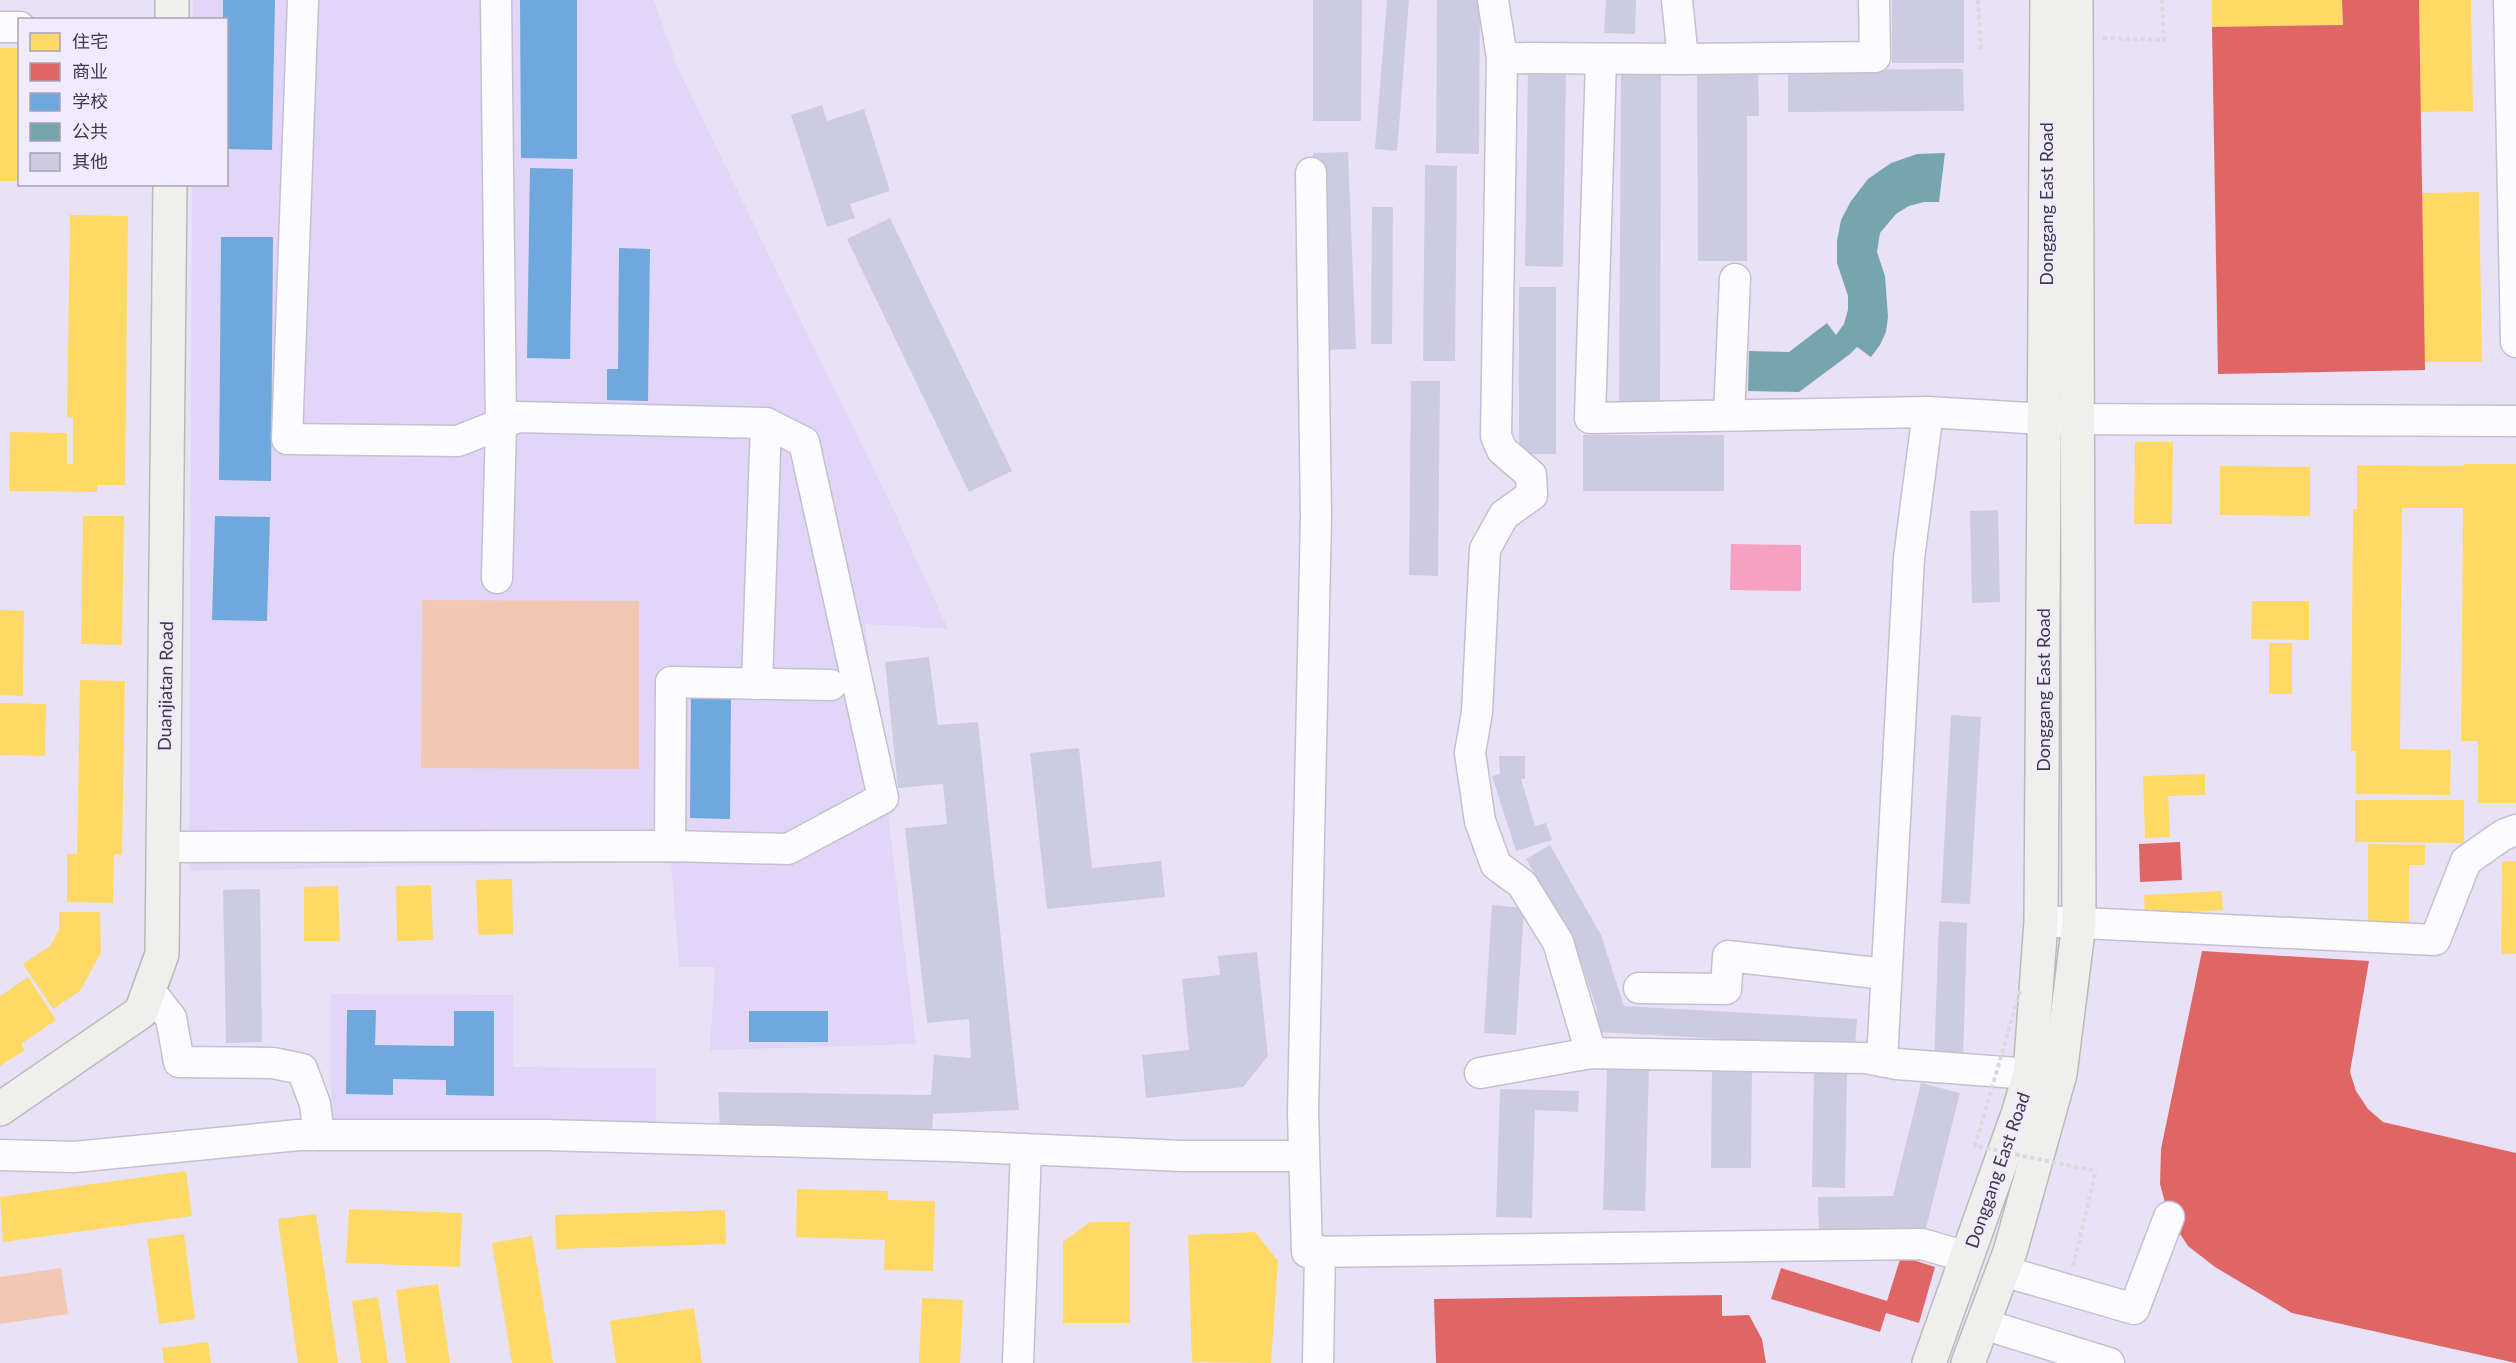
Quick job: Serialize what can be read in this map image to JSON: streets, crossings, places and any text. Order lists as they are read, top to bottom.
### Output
{
  "streets": {
    "main road": ["Donggang East Road", "Duanjiatan Road"]
  },
  "legend": [
    "住宅",
    "商业",
    "学校",
    "公共",
    "其他"
  ]
}
